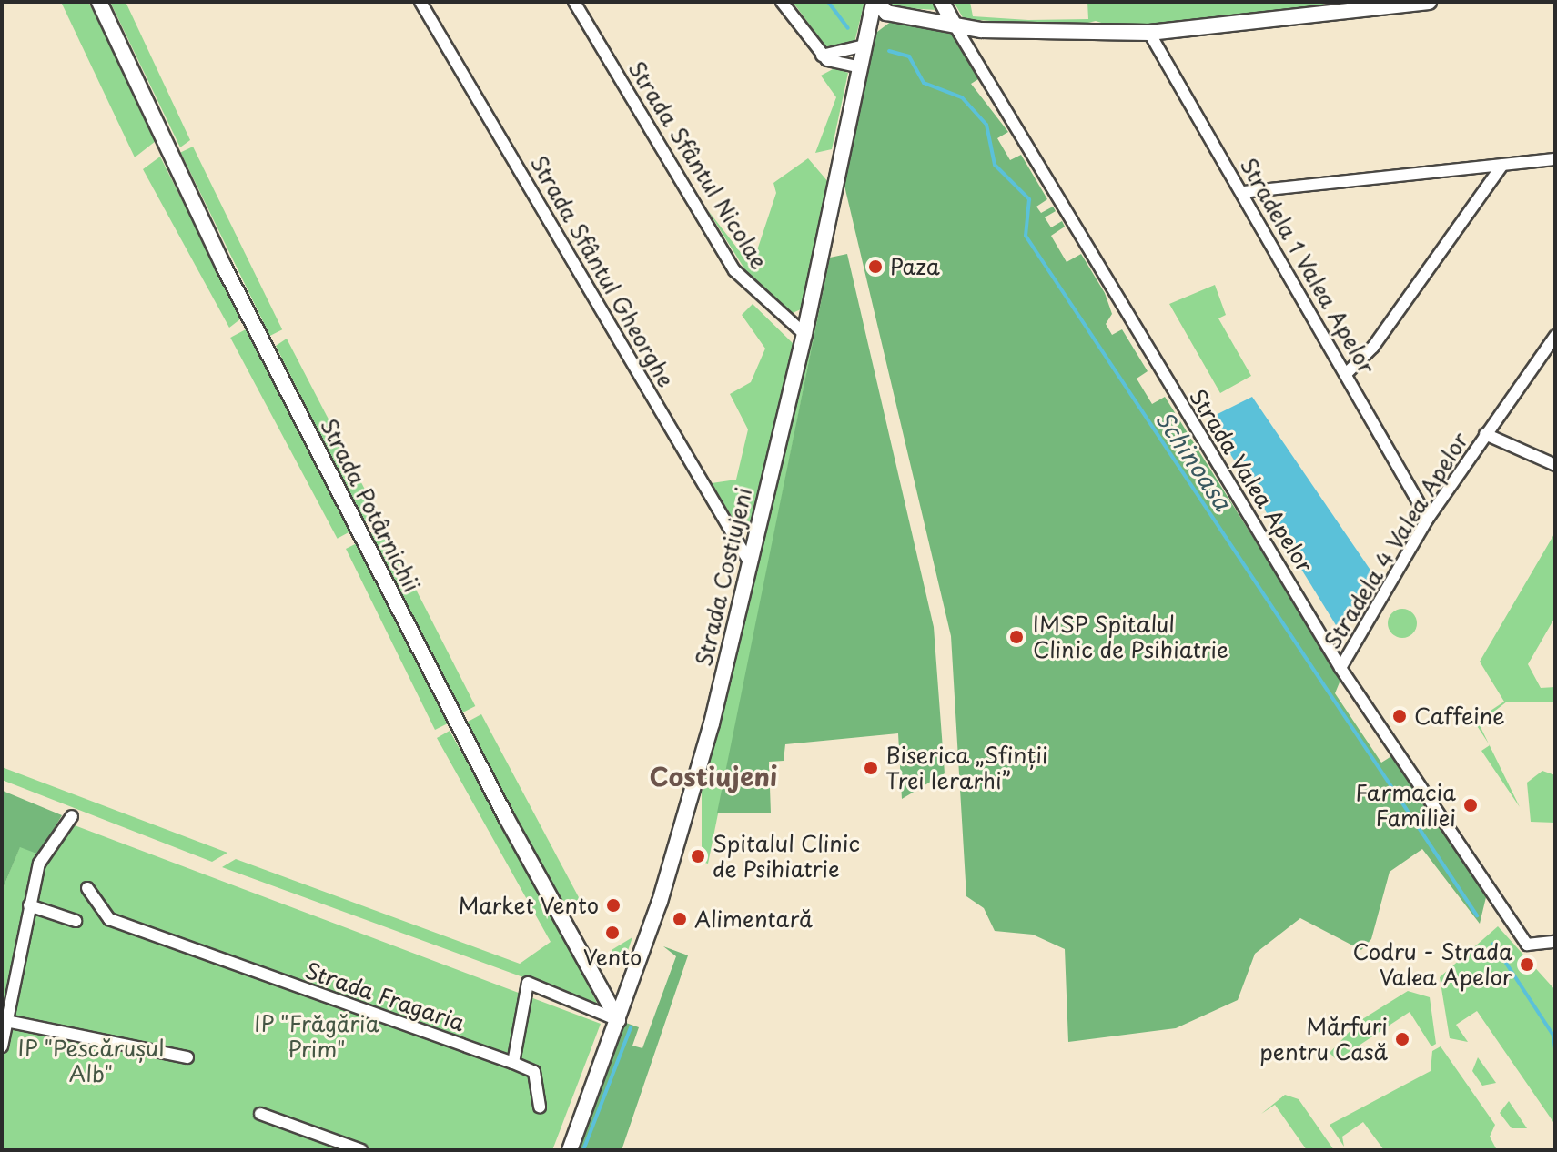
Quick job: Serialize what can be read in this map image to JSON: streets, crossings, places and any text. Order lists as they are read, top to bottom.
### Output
{
  "streets": {
    "street": [
      "Strada Sfântul Nicolae",
      "Stradela 1 Valea Apelor",
      "Strada Sfântul Gheorghe",
      "Strada Valea Apelor",
      "Strada Potârnichii",
      "Stradela 4 Valea Apelor",
      "Strada Costiujeni",
      "Strada Fragaria"
    ]
  },
  "crossings": [
    ["Strada Sfântul Nicolae", "Strada Costiujeni"],
    ["Stradela 1 Valea Apelor", "Stradela 4 Valea Apelor"],
    ["Strada Sfântul Gheorghe", "Strada Costiujeni"],
    ["Strada Valea Apelor", "Stradela 4 Valea Apelor"],
    ["Strada Potârnichii", "Strada Costiujeni"]
  ],
  "districts": ["Costiujeni"],
  "water": ["Schinoasa"],
  "parks": ["IP \"Frăgăria Prim\"", "IP \"Pescărușul Alb\""],
  "places": [
    "Paza",
    "IMSP Spitalul Clinic de Psihiatrie",
    "Caffeine",
    "Biserica „Sfinții Trei Ierarhi”",
    "Farmacia Familiei",
    "Spitalul Clinic de Psihiatrie",
    "Market Vento",
    "Alimentară",
    "Vento",
    "Codru - Strada Valea Apelor",
    "Mărfuri pentru Casă"
  ]
}
